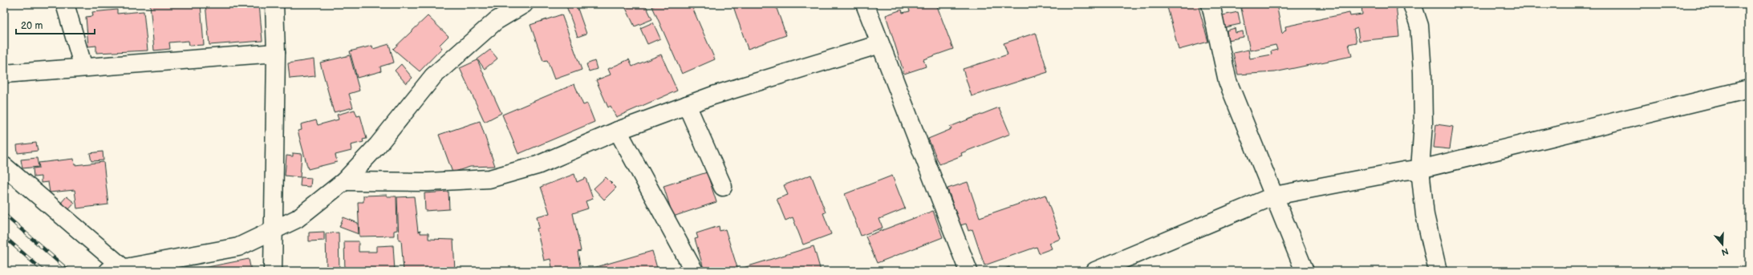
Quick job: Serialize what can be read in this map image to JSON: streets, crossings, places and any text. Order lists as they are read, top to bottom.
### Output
{
  "scale_bar": "20 m",
  "north": "bottom"
}
